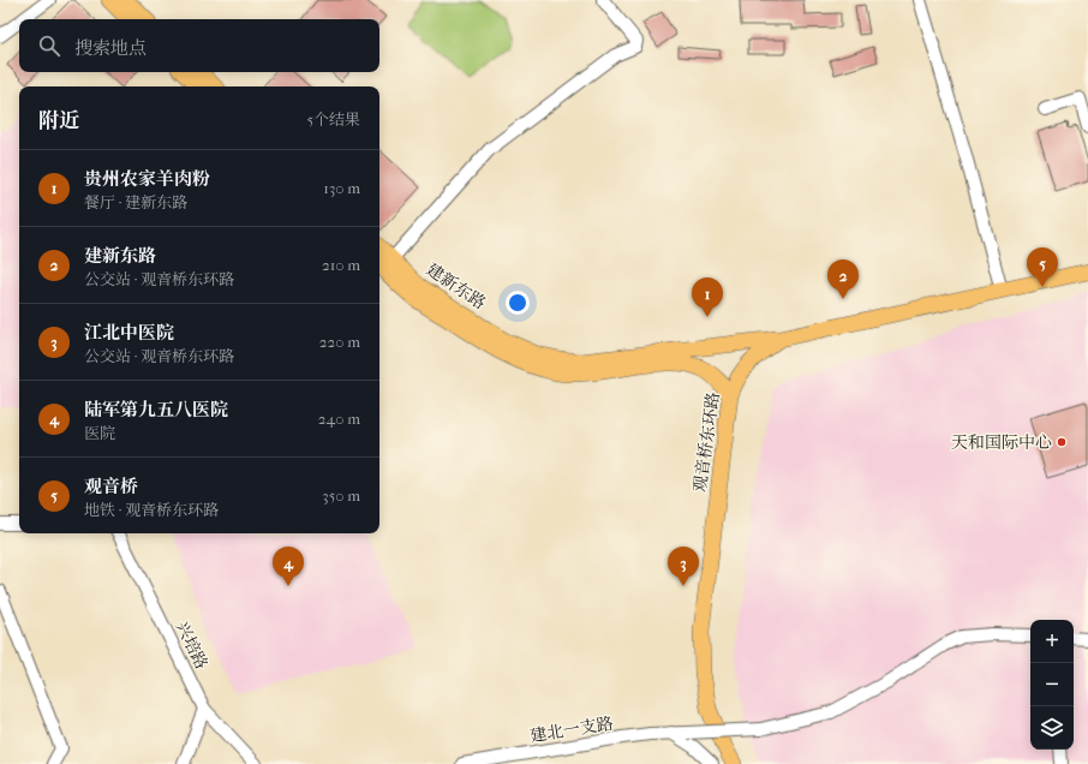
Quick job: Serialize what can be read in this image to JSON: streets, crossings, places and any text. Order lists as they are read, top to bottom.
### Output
{
  "streets": {
    "main road": ["建新东路", "观音桥东环路"],
    "street": ["兴培路", "建北一支路"]
  },
  "crossings": [
    ["建新东路", "观音桥东环路"]
  ],
  "places": ["天和国际中心"],
  "page": {
    "search": "搜索地点",
    "heading": ["附近", "5个结果"],
    "list": [
      {
        "mark": "1",
        "name": "贵州农家羊肉粉",
        "note": "餐厅 · 建新东路",
        "value": "130 m"
      },
      {
        "mark": "2",
        "name": "建新东路",
        "note": "公交站 · 观音桥东环路",
        "value": "210 m"
      },
      {
        "mark": "3",
        "name": "江北中医院",
        "note": "公交站 · 观音桥东环路",
        "value": "220 m"
      },
      {
        "mark": "4",
        "name": "陆军第九五八医院",
        "note": "医院",
        "value": "240 m"
      },
      {
        "mark": "5",
        "name": "观音桥",
        "note": "地铁 · 观音桥东环路",
        "value": "350 m"
      }
    ],
    "pins": [
      "5",
      "2",
      "1",
      "3",
      "4"
    ],
    "map_buttons": ["+", "−"]
  }
}
